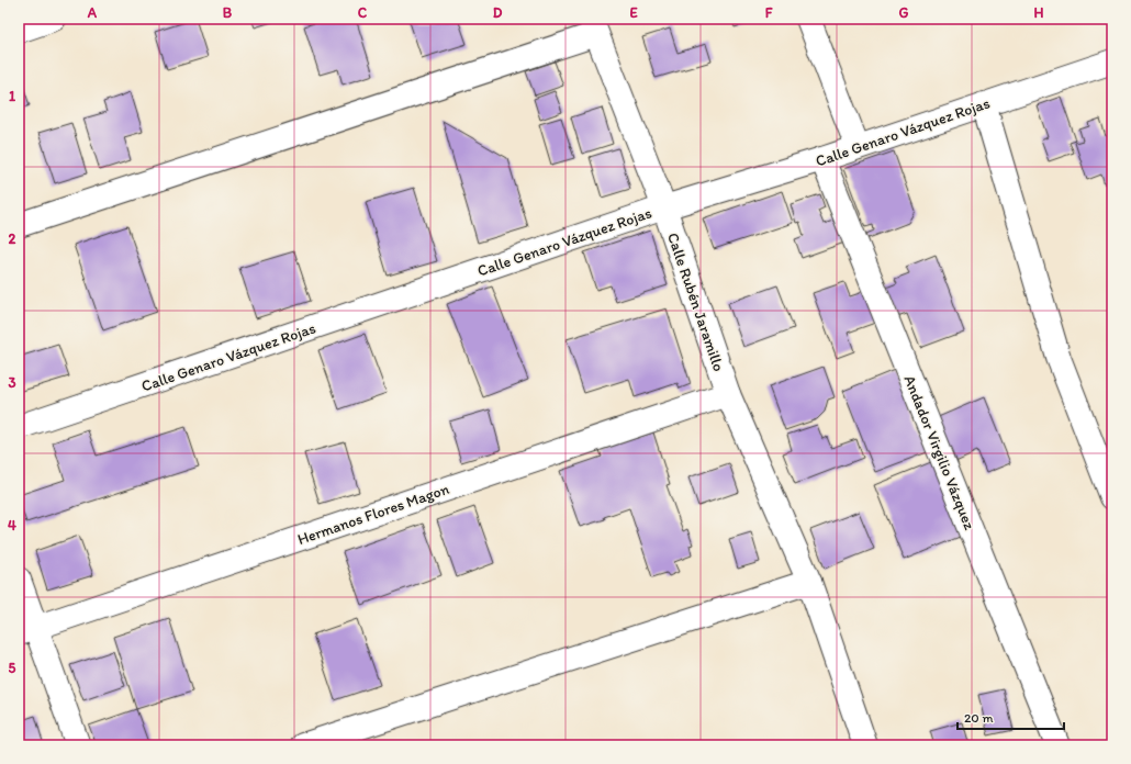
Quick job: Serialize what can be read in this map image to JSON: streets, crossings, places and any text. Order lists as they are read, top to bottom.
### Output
{
  "streets": {
    "street": [
      "Calle Genaro Vázquez Rojas",
      "Calle Rubén Jaramillo",
      "Andador Virgilio Vázquez",
      "Hermanos Flores Magon"
    ]
  },
  "crossings": [
    ["Calle Genaro Vázquez Rojas", "Calle Rubén Jaramillo"],
    ["Calle Genaro Vázquez Rojas", "Andador Virgilio Vázquez"],
    ["Calle Rubén Jaramillo", "Hermanos Flores Magon"]
  ],
  "scale_bar": "20 m",
  "grid": {
    "columns": [
      "A",
      "B",
      "C",
      "D",
      "E",
      "F",
      "G",
      "H"
    ],
    "rows": [
      "1",
      "2",
      "3",
      "4",
      "5"
    ]
  }
}
